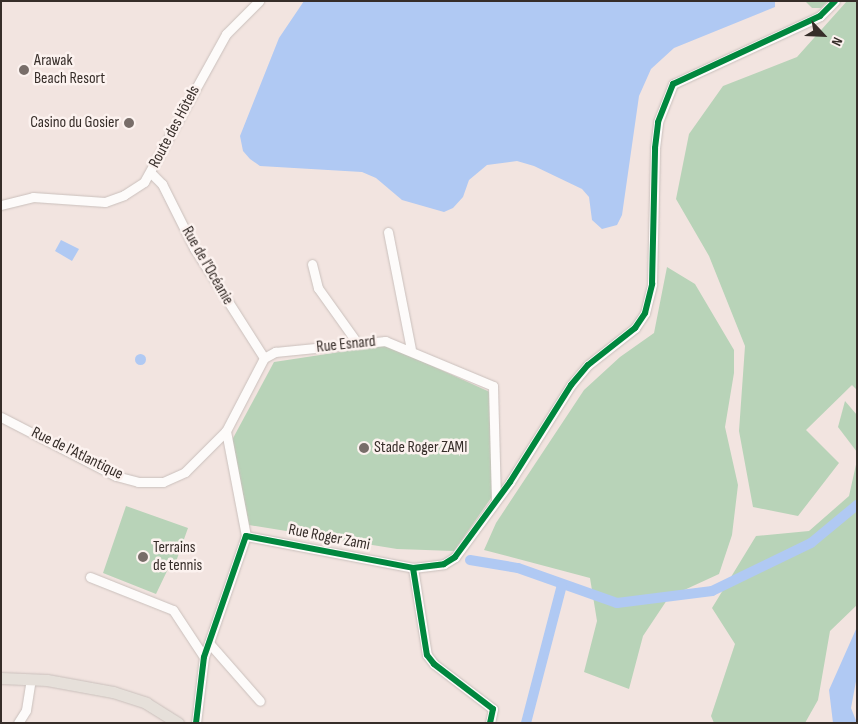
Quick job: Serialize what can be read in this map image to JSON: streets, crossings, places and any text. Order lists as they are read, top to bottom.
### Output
{
  "streets": {
    "street": [
      "Route des Hôtels",
      "Rue de l'Océanie",
      "Rue Esnard",
      "Rue de l'Atlantique",
      "Rue Roger Zami"
    ]
  },
  "crossings": [
    ["Route des Hôtels", "Rue de l'Océanie"],
    ["Rue de l'Océanie", "Rue Esnard"],
    ["Rue Esnard", "Rue Roger Zami"]
  ],
  "places": [
    "Arawak Beach Resort",
    "Casino du Gosier",
    "Stade Roger ZAMI",
    "Terrains de tennis"
  ],
  "north": "bottom right"
}
